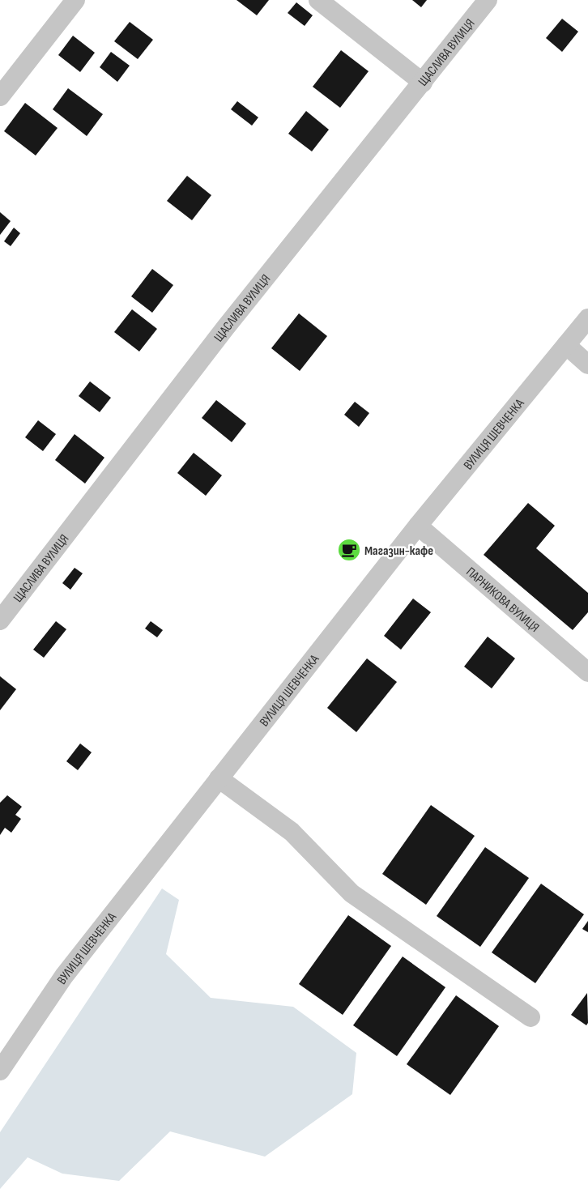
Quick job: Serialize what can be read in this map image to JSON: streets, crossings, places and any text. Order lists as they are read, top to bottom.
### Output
{
  "streets": {
    "street": ["ЩАСЛИВА ВУЛИЦЯ", "ВУЛИЦЯ ШЕВЧЕНКА", "ПАРНИКОВА ВУЛИЦЯ"]
  },
  "crossings": [
    ["ВУЛИЦЯ ШЕВЧЕНКА", "ПАРНИКОВА ВУЛИЦЯ"]
  ],
  "places": {
    "cafe": ["Магазин-кафе"]
  }
}
